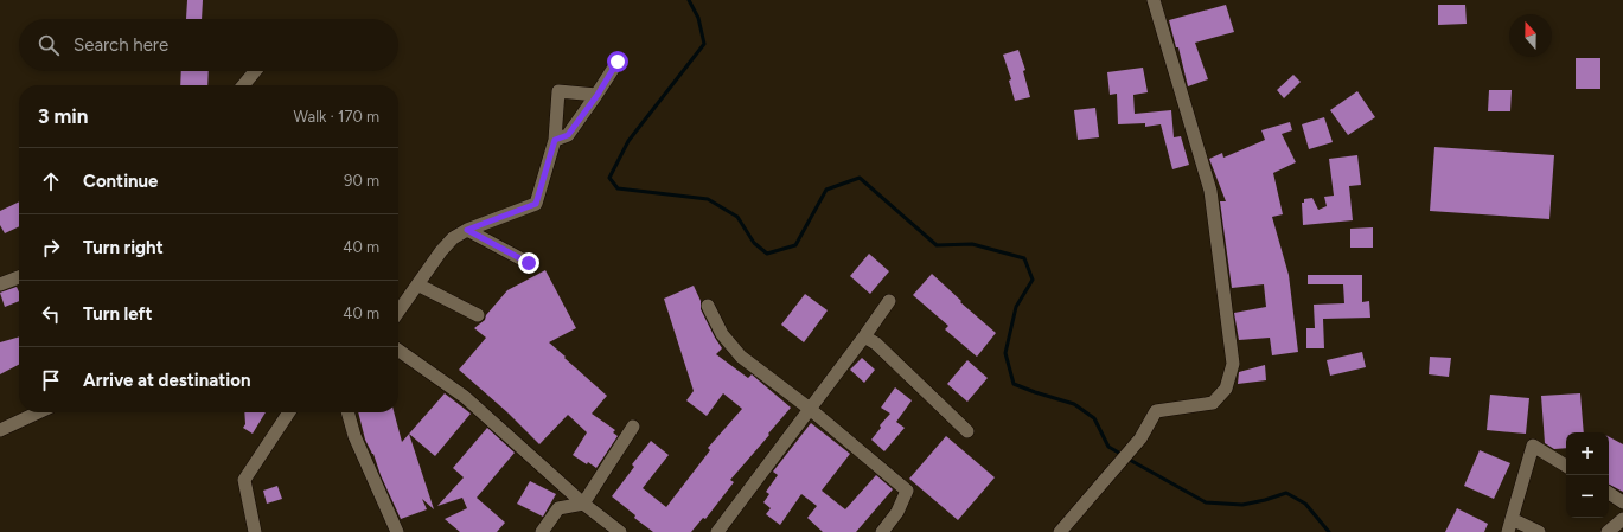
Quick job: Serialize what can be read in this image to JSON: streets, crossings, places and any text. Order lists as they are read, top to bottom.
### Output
{
  "north": "top",
  "page": {
    "search": "Search here",
    "heading": ["3 min", "Walk · 170 m"],
    "list": [
      ["Continue", "90 m"],
      ["Turn right", "40 m"],
      ["Turn left", "40 m"],
      "Arrive at destination"
    ],
    "map_buttons": ["+", "−"]
  }
}
